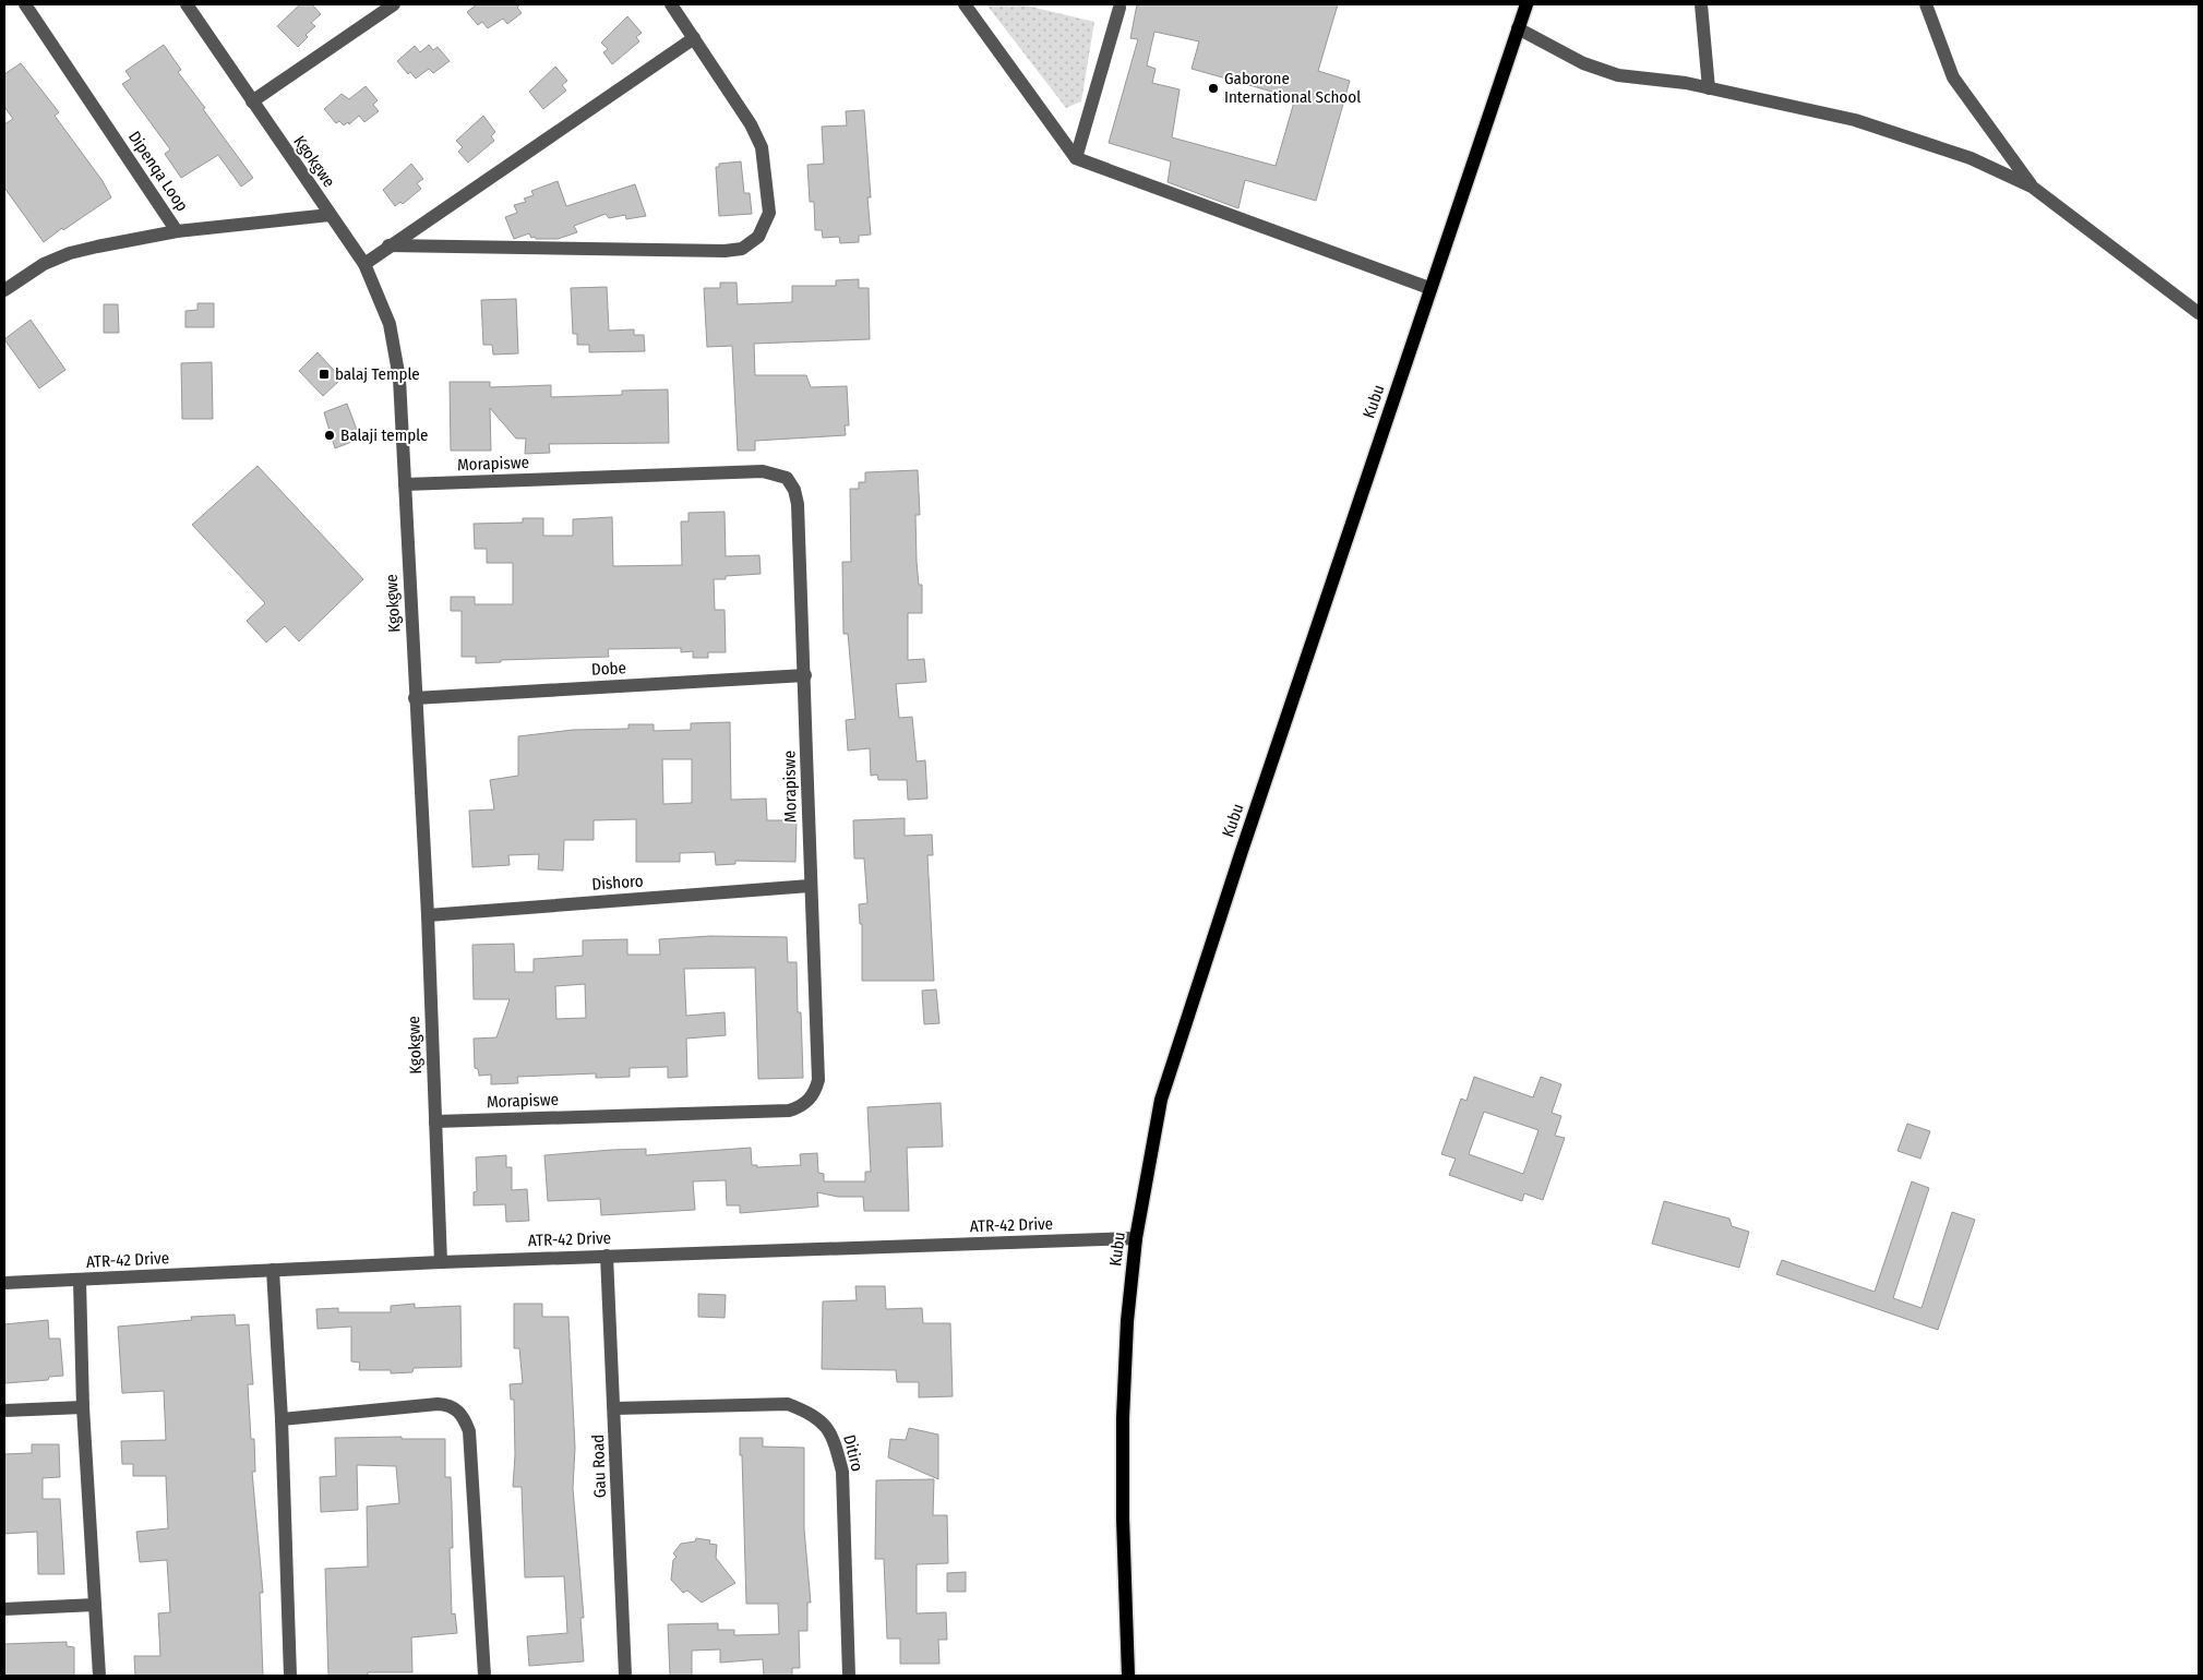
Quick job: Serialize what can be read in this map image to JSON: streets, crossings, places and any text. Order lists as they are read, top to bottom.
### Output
{
  "streets": {
    "main road": ["Kubu"],
    "street": [
      "Kgokgwe",
      "Dipenqa Loop",
      "Morapiswe",
      "Dobe",
      "Dishoro",
      "ATR-42 Drive",
      "Ditiro",
      "Gau Road"
    ]
  },
  "crossings": [
    ["Kgokgwe", "Morapiswe"],
    ["Kgokgwe", "Dobe"],
    ["Kgokgwe", "Dishoro"],
    ["Kgokgwe", "ATR-42 Drive"],
    ["Kubu", "ATR-42 Drive"],
    ["Morapiswe", "Dobe"],
    ["Morapiswe", "Dishoro"],
    ["ATR-42 Drive", "Gau Road"],
    ["Ditiro", "Gau Road"]
  ],
  "places": {
    "other": ["Gaborone International School", "Balaji temple"],
    "transit": ["balaj Temple"]
  }
}
